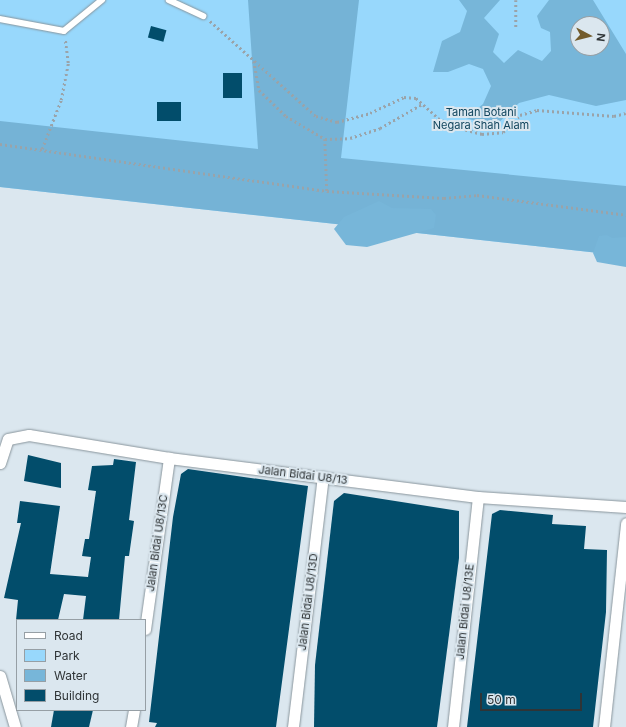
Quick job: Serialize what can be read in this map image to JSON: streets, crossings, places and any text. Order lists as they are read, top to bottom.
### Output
{
  "streets": {
    "street": [
      "Jalan Bidai U8/13",
      "Jalan Bidai U8/13C",
      "Jalan Bidai U8/13D",
      "Jalan Bidai U8/13E"
    ]
  },
  "crossings": [
    ["Jalan Bidai U8/13", "Jalan Bidai U8/13C"],
    ["Jalan Bidai U8/13", "Jalan Bidai U8/13D"],
    ["Jalan Bidai U8/13", "Jalan Bidai U8/13E"]
  ],
  "parks": ["Taman Botani Negara Shah Alam"],
  "legend": [
    "Road",
    "Park",
    "Water",
    "Building"
  ],
  "scale_bar": "50 m",
  "north": "right"
}
